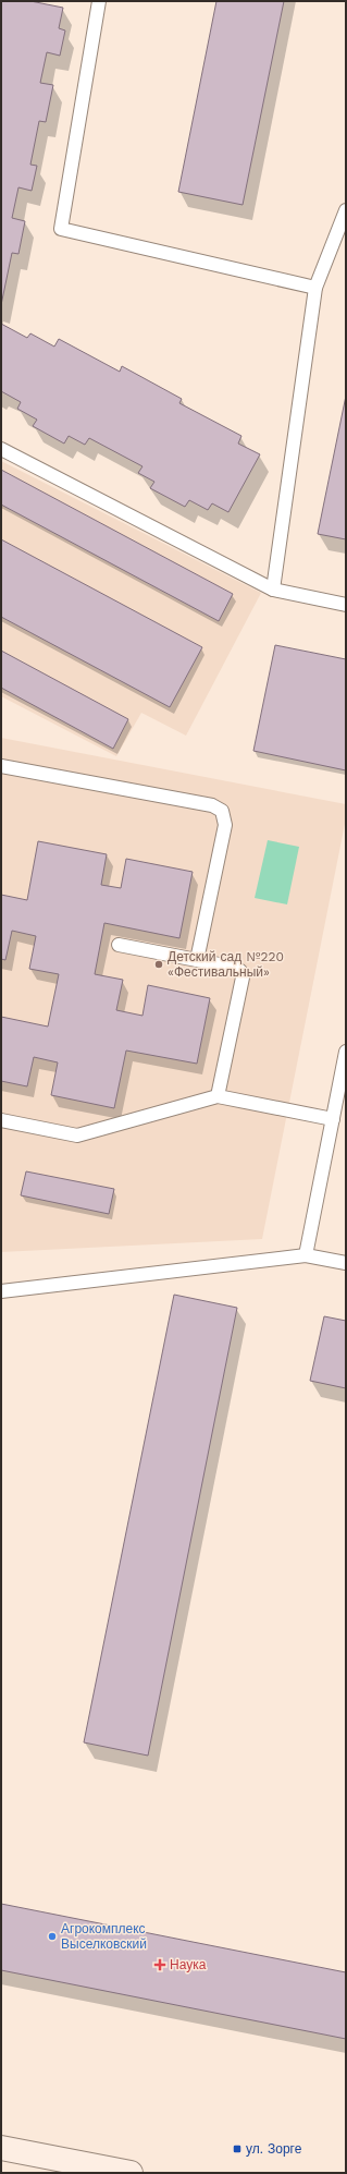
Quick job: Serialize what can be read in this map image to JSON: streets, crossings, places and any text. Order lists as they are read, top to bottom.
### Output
{
  "places": {
    "other": ["Детский сад №220 «Фестивальный»", "Агрокомплекс Выселковский"],
    "health": ["Наука"],
    "transit": ["ул. Зорге"]
  }
}
